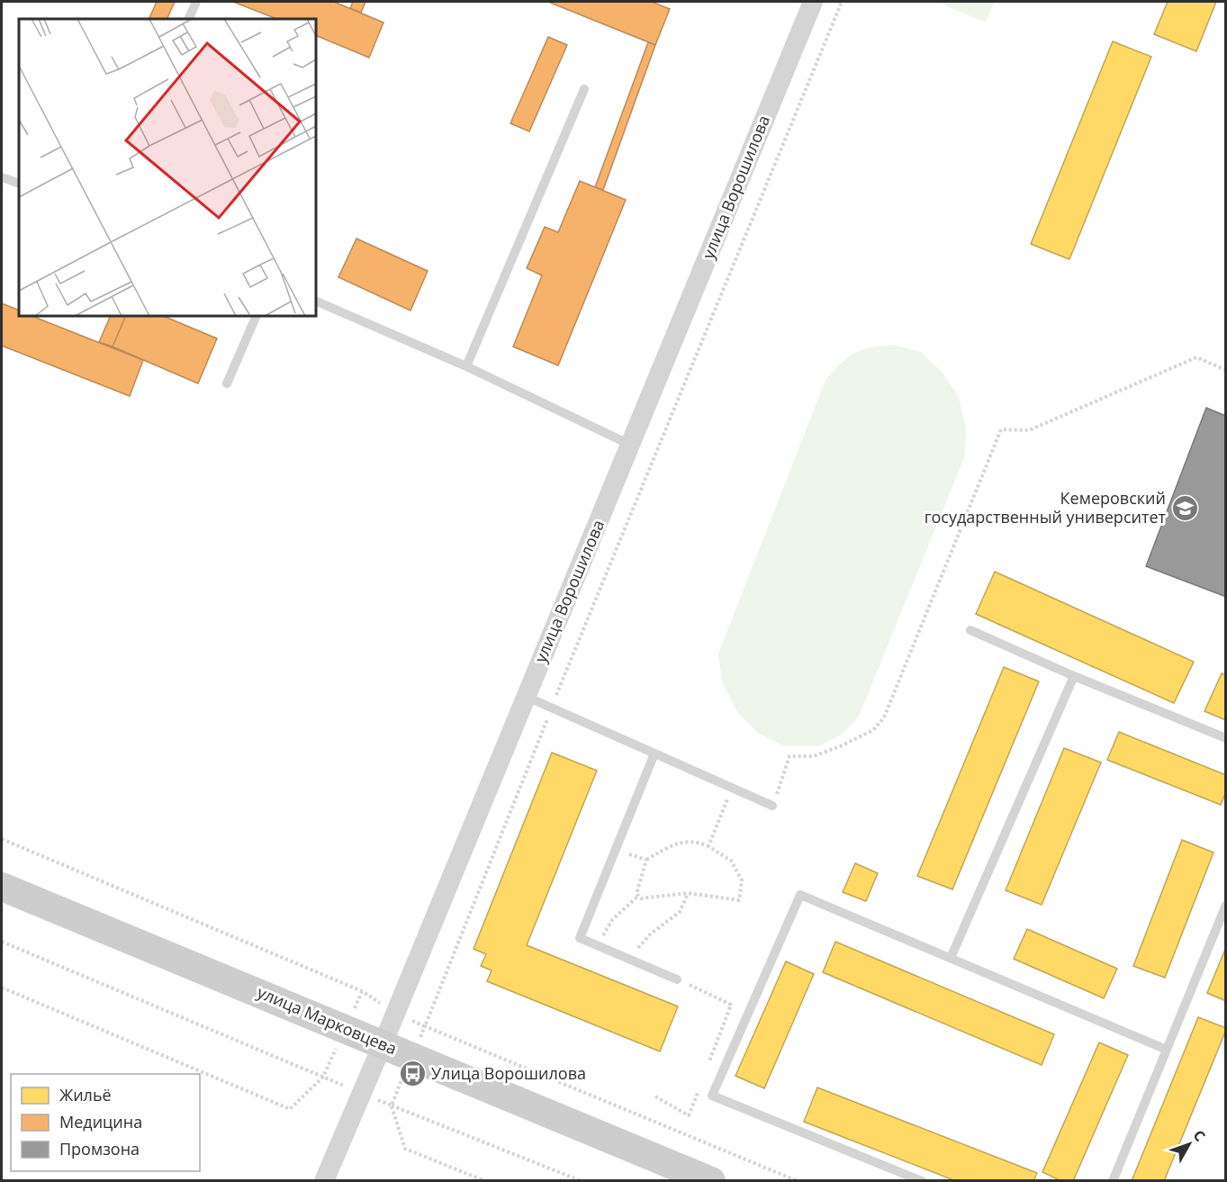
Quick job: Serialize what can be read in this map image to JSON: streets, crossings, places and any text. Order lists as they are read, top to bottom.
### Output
{
  "streets": {
    "main road": ["улица Марковцева"],
    "street": ["улица Ворошилова"]
  },
  "crossings": [
    ["улица Ворошилова", "улица Марковцева"]
  ],
  "places": {
    "school or university": ["Кемеровский государственный университет"],
    "bus stop": ["Улица Ворошилова"]
  },
  "legend": ["Жильё", "Медицина", "Промзона"],
  "north": "top right"
}
